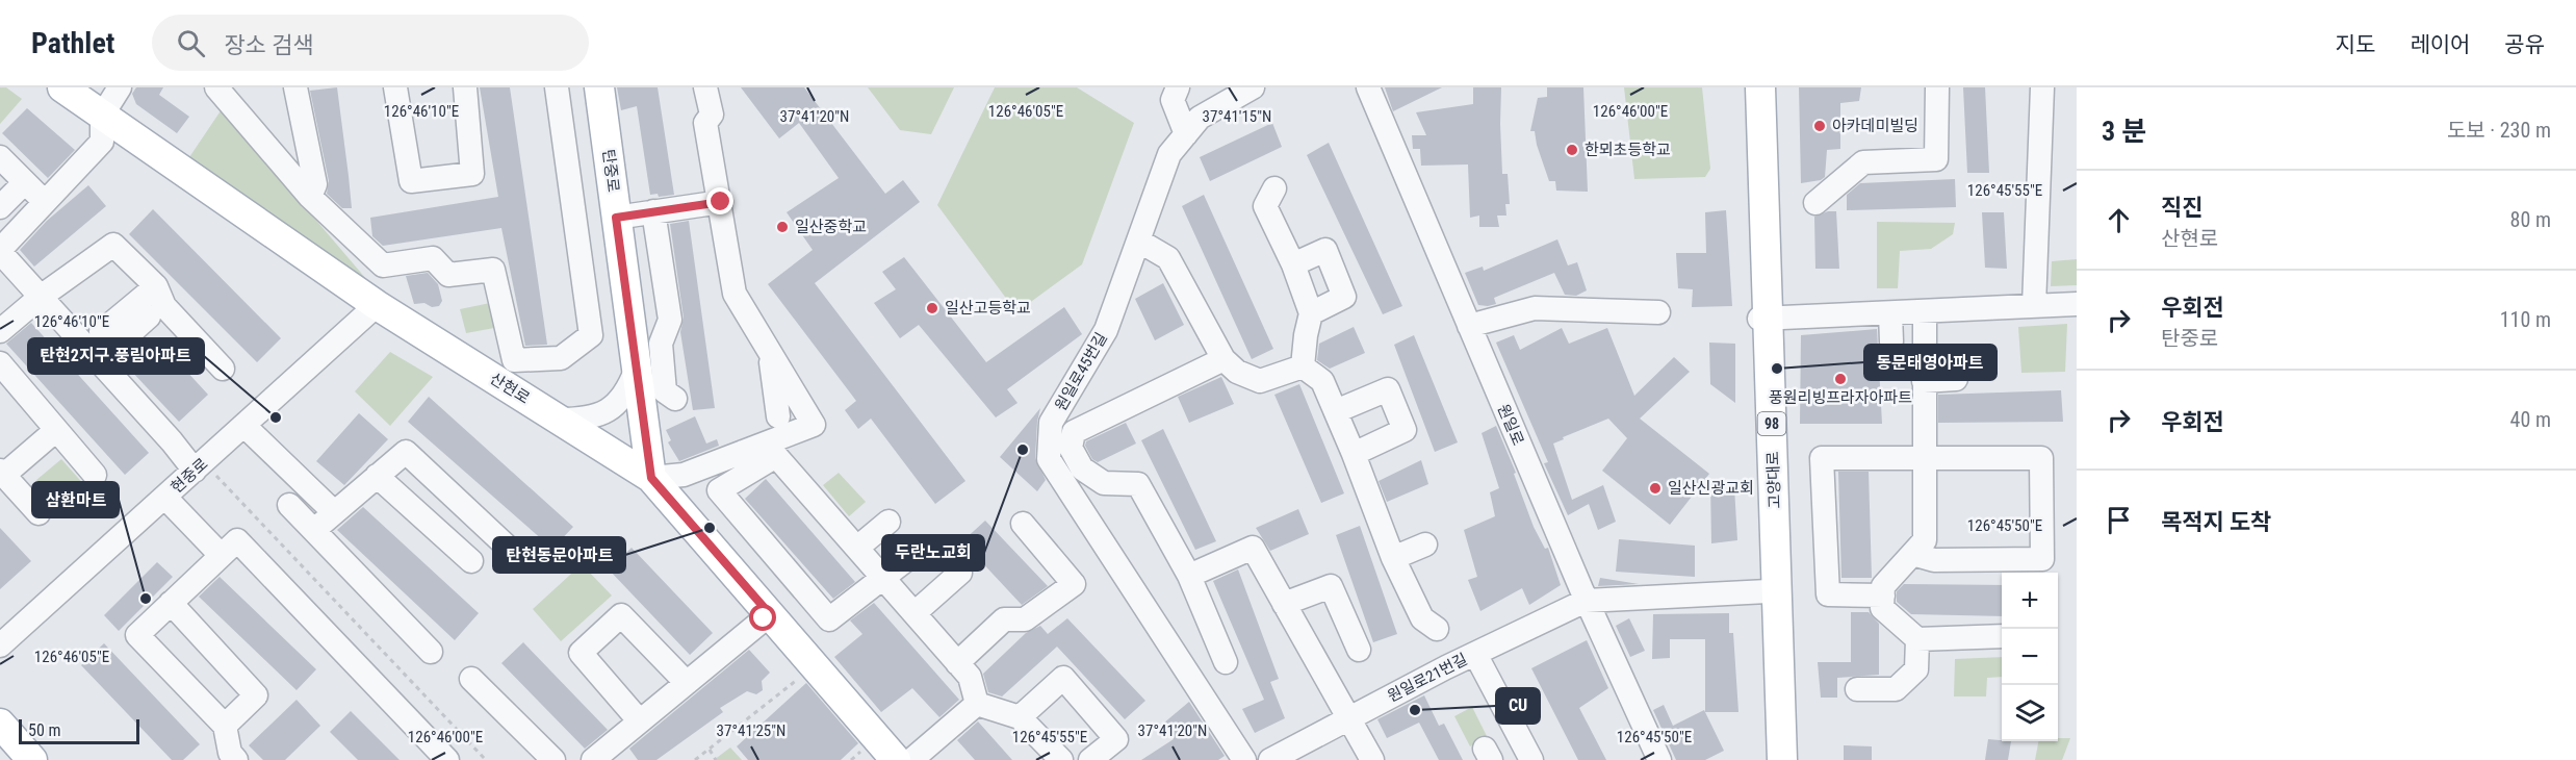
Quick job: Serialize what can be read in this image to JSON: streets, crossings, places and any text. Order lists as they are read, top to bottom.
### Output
{
  "streets": {
    "main road": [
      "탄중로",
      "산현로",
      "98",
      "고양대로"
    ],
    "street": [
      "원일로45번길",
      "원일로",
      "현중로",
      "원일로21번길"
    ]
  },
  "crossings": [
    ["탄중로", "산현로"],
    ["산현로", "현중로"],
    ["원일로", "원일로21번길"]
  ],
  "places": [
    "아카데미빌딩",
    "한뫼초등학교",
    "일산중학교",
    "일산고등학교",
    "동문태영아파트",
    "풍원리빙프라자아파트",
    "탄현2지구.풍림아파트",
    "두란노교회",
    "일산신광교회",
    "탄현동문아파트",
    "삼환마트",
    "CU"
  ],
  "scale_bar": "50 m",
  "page": {
    "header": "Pathlet",
    "search": "장소 검색",
    "nav": ["지도", "레이어", "공유"],
    "heading": ["3 분", "도보 · 230 m"],
    "list": [
      ["직진", "산현로", "80 m"],
      ["우회전", "탄중로", "110 m"],
      ["우회전", "40 m"],
      "목적지 도착"
    ],
    "map_buttons": ["+", "−"],
    "scale": "50 m"
  },
  "coordinates": [
    "126°46'05\"E",
    "126°46'10\"E",
    "126°46'00\"E",
    "37°41'20\"N",
    "37°41'15\"N",
    "126°45'55\"E",
    "126°45'50\"E",
    "37°41'25\"N"
  ]
}
